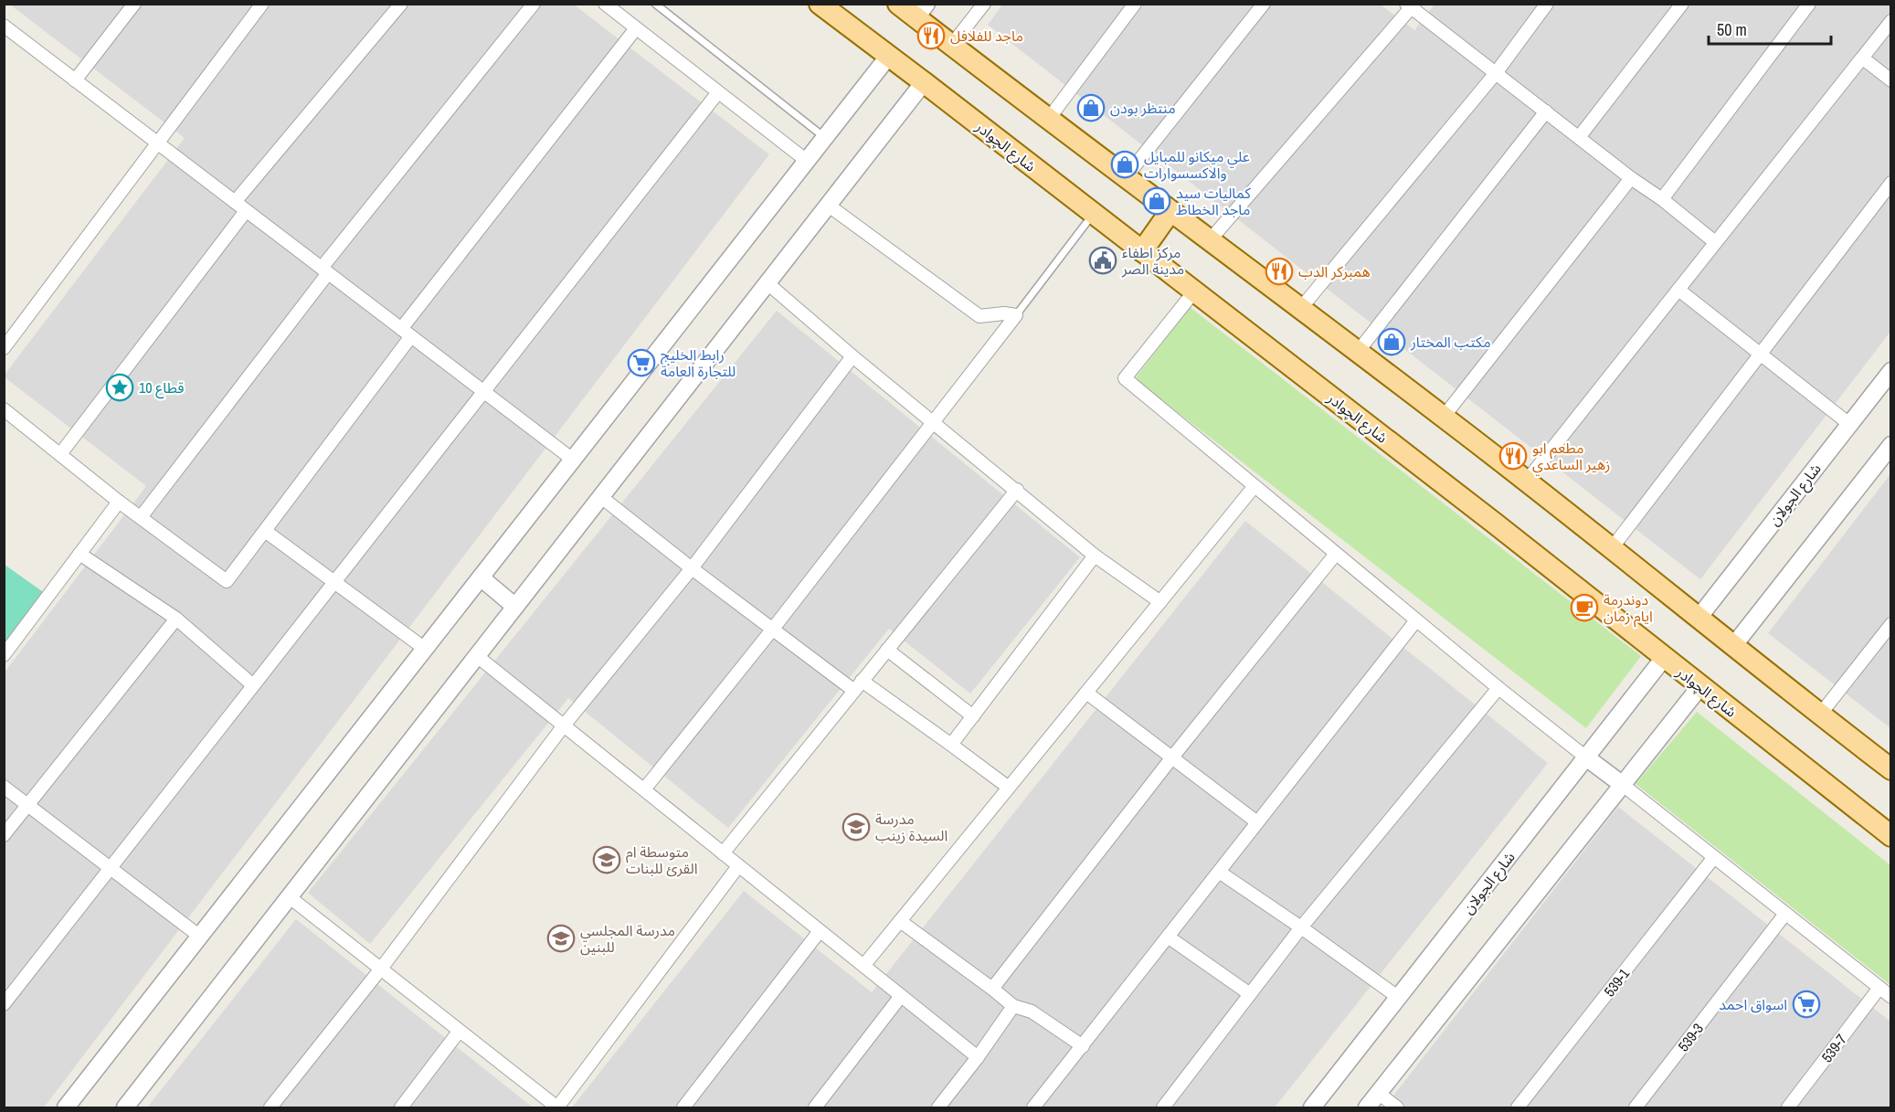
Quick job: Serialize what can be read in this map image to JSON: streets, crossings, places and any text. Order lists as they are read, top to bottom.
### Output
{
  "streets": {
    "main road": ["شارع الچوادر"],
    "street": [
      "شارع الجولان",
      "539-1",
      "539-3",
      "539-7"
    ]
  },
  "crossings": [
    ["شارع الچوادر", "شارع الجولان"]
  ],
  "places": {
    "restaurant": ["ماجد للفلافل", "همبركر الدب", "مطعم ابو زهير الساعدي"],
    "shop": [
      "منتظر بودن",
      "علي ميكانو للمبايل والاكسسوارات",
      "كماليات سيد ماجد الخطاط",
      "مكتب المختار"
    ],
    "public building": ["مركز اطفاء مدينة الصر"],
    "supermarket": ["رابط الخليج للتجارة العامة", "اسواق احمد"],
    "place": ["قطاع 10"],
    "cafe": ["دوندرمة ايام زمان"],
    "school or university": ["مدرسة السيدة زينب", "متوسطة ام القرئ للبنات", "مدرسة المجلسي للبنين"]
  },
  "scale_bar": "50 m"
}
